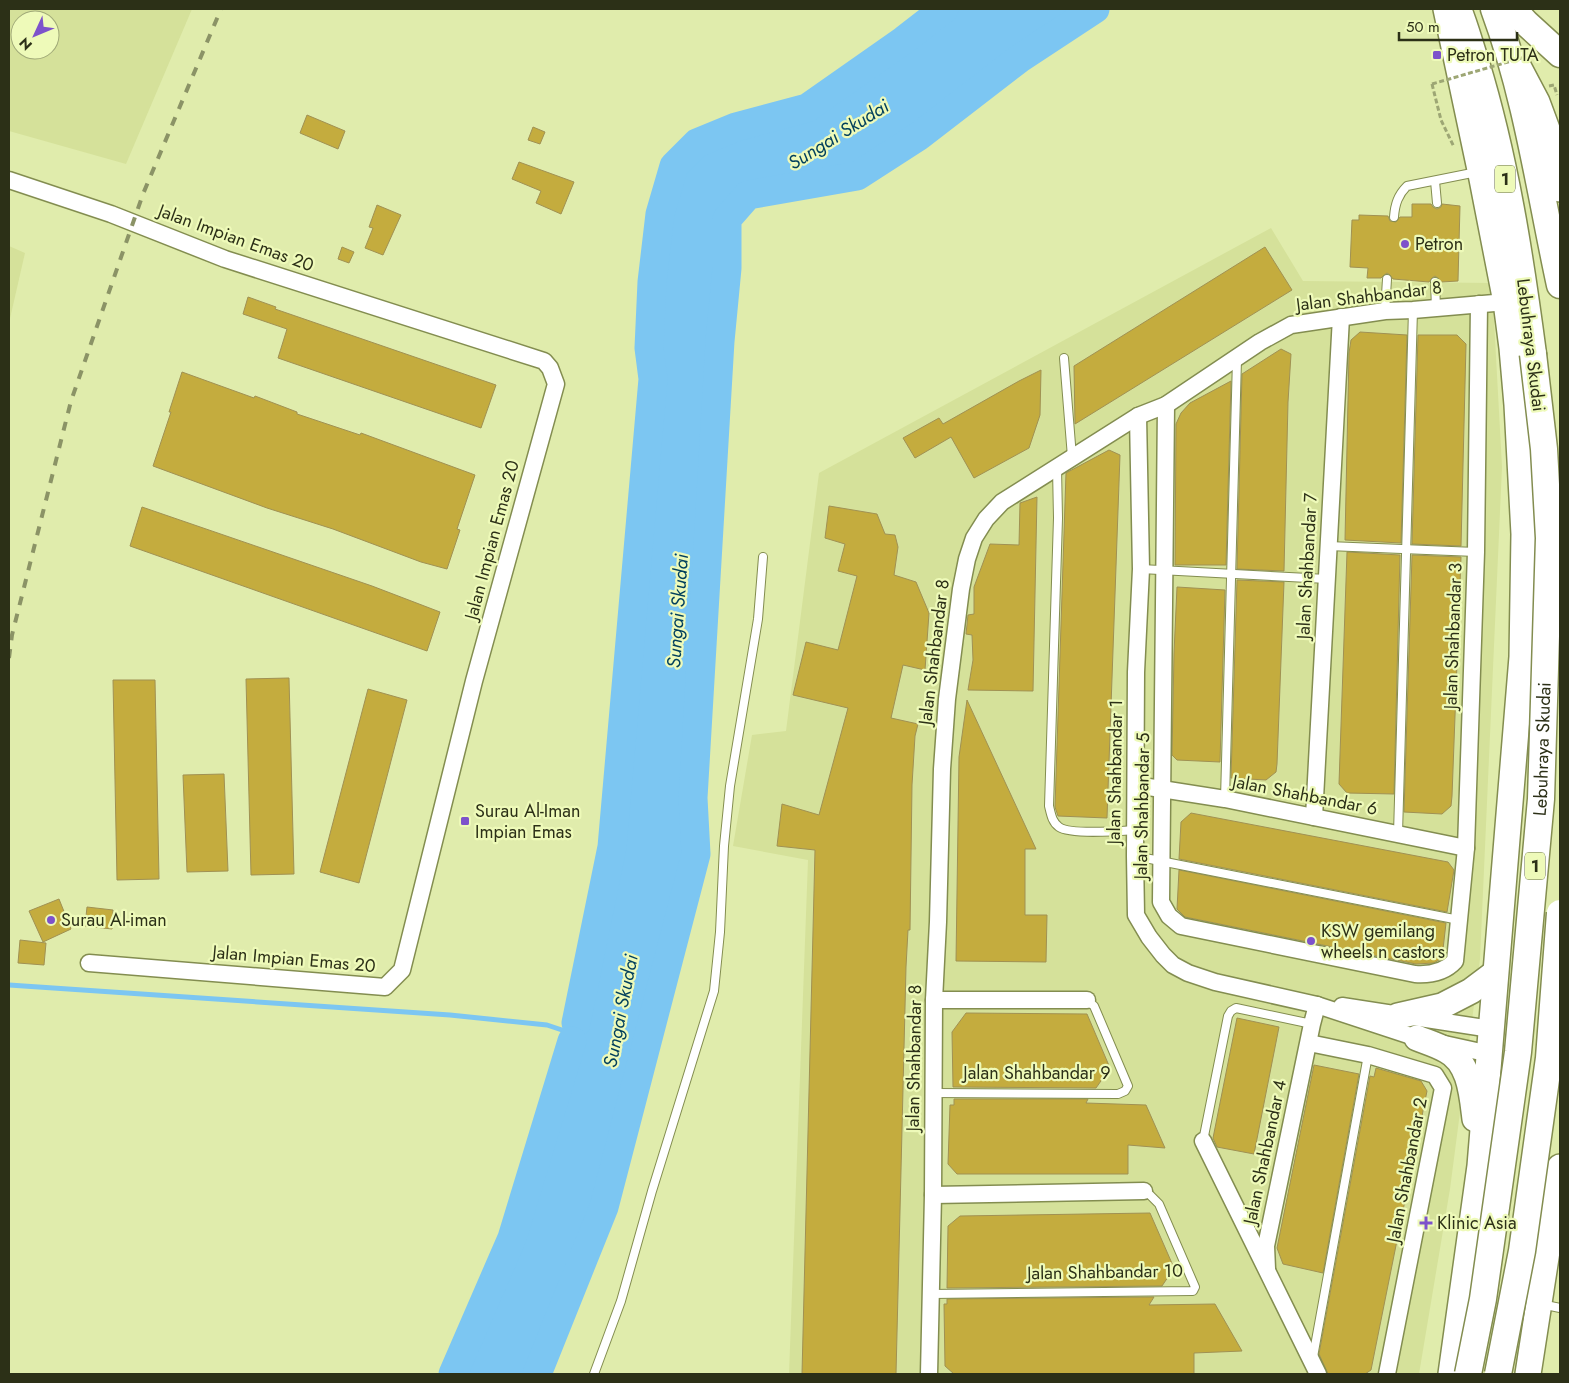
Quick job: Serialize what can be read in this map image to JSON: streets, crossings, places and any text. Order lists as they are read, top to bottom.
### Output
{
  "streets": {
    "highway": ["1", "Lebuhraya Skudai"],
    "street": [
      "Jalan Impian Emas 20",
      "Jalan Shahbandar 8",
      "Jalan Shahbandar 7",
      "Jalan Shahbandar 3",
      "Jalan Shahbandar 1",
      "Jalan Shahbandar 6",
      "Jalan Shahbandar 5",
      "Jalan Shahbandar 9",
      "Jalan Shahbandar 4",
      "Jalan Shahbandar 2",
      "Jalan Shahbandar 10"
    ]
  },
  "crossings": [
    ["Jalan Shahbandar 8", "Jalan Shahbandar 7"],
    ["Jalan Shahbandar 8", "Jalan Shahbandar 3"],
    ["Jalan Shahbandar 8", "Jalan Shahbandar 1"],
    ["Jalan Shahbandar 8", "Jalan Shahbandar 5"],
    ["Jalan Shahbandar 8", "Jalan Shahbandar 9"],
    ["Jalan Shahbandar 8", "Jalan Shahbandar 10"],
    ["Jalan Shahbandar 7", "Jalan Shahbandar 6"],
    ["Jalan Shahbandar 3", "Jalan Shahbandar 6"],
    ["Jalan Shahbandar 3", "Jalan Shahbandar 5"],
    ["Jalan Shahbandar 1", "Jalan Shahbandar 6"],
    ["Jalan Shahbandar 1", "Jalan Shahbandar 4"],
    ["Jalan Shahbandar 6", "Jalan Shahbandar 5"],
    ["Jalan Shahbandar 4", "Jalan Shahbandar 2"]
  ],
  "water": ["Sungai Skudai"],
  "places": {
    "transit": ["Petron TUTA", "Surau Al-Iman Impian Emas"],
    "other": ["Petron", "Surau Al-iman", "KSW gemilang wheels n castors"],
    "health": ["Klinic Asia"]
  },
  "scale_bar": "50 m",
  "north": "bottom left"
}
